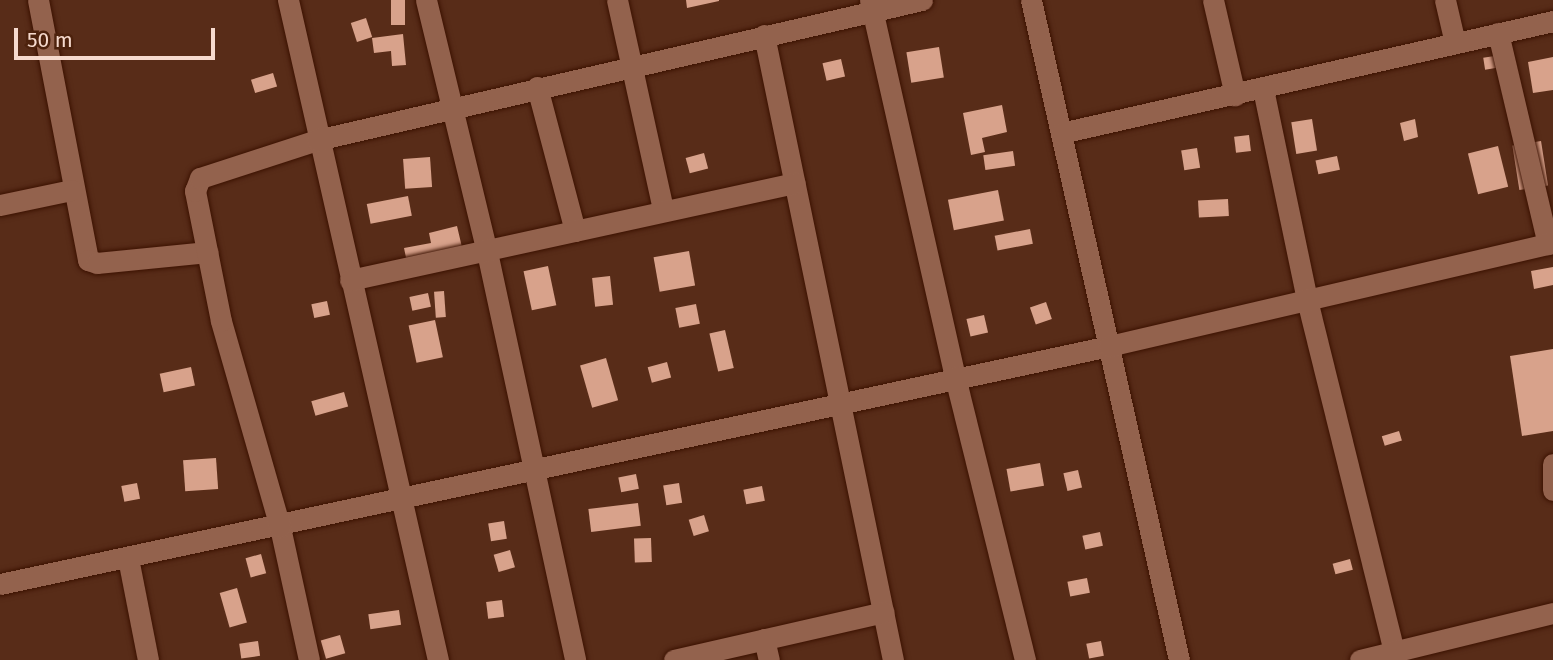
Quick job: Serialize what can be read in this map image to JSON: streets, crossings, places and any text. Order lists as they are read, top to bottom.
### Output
{
  "scale_bar": "50 m"
}
